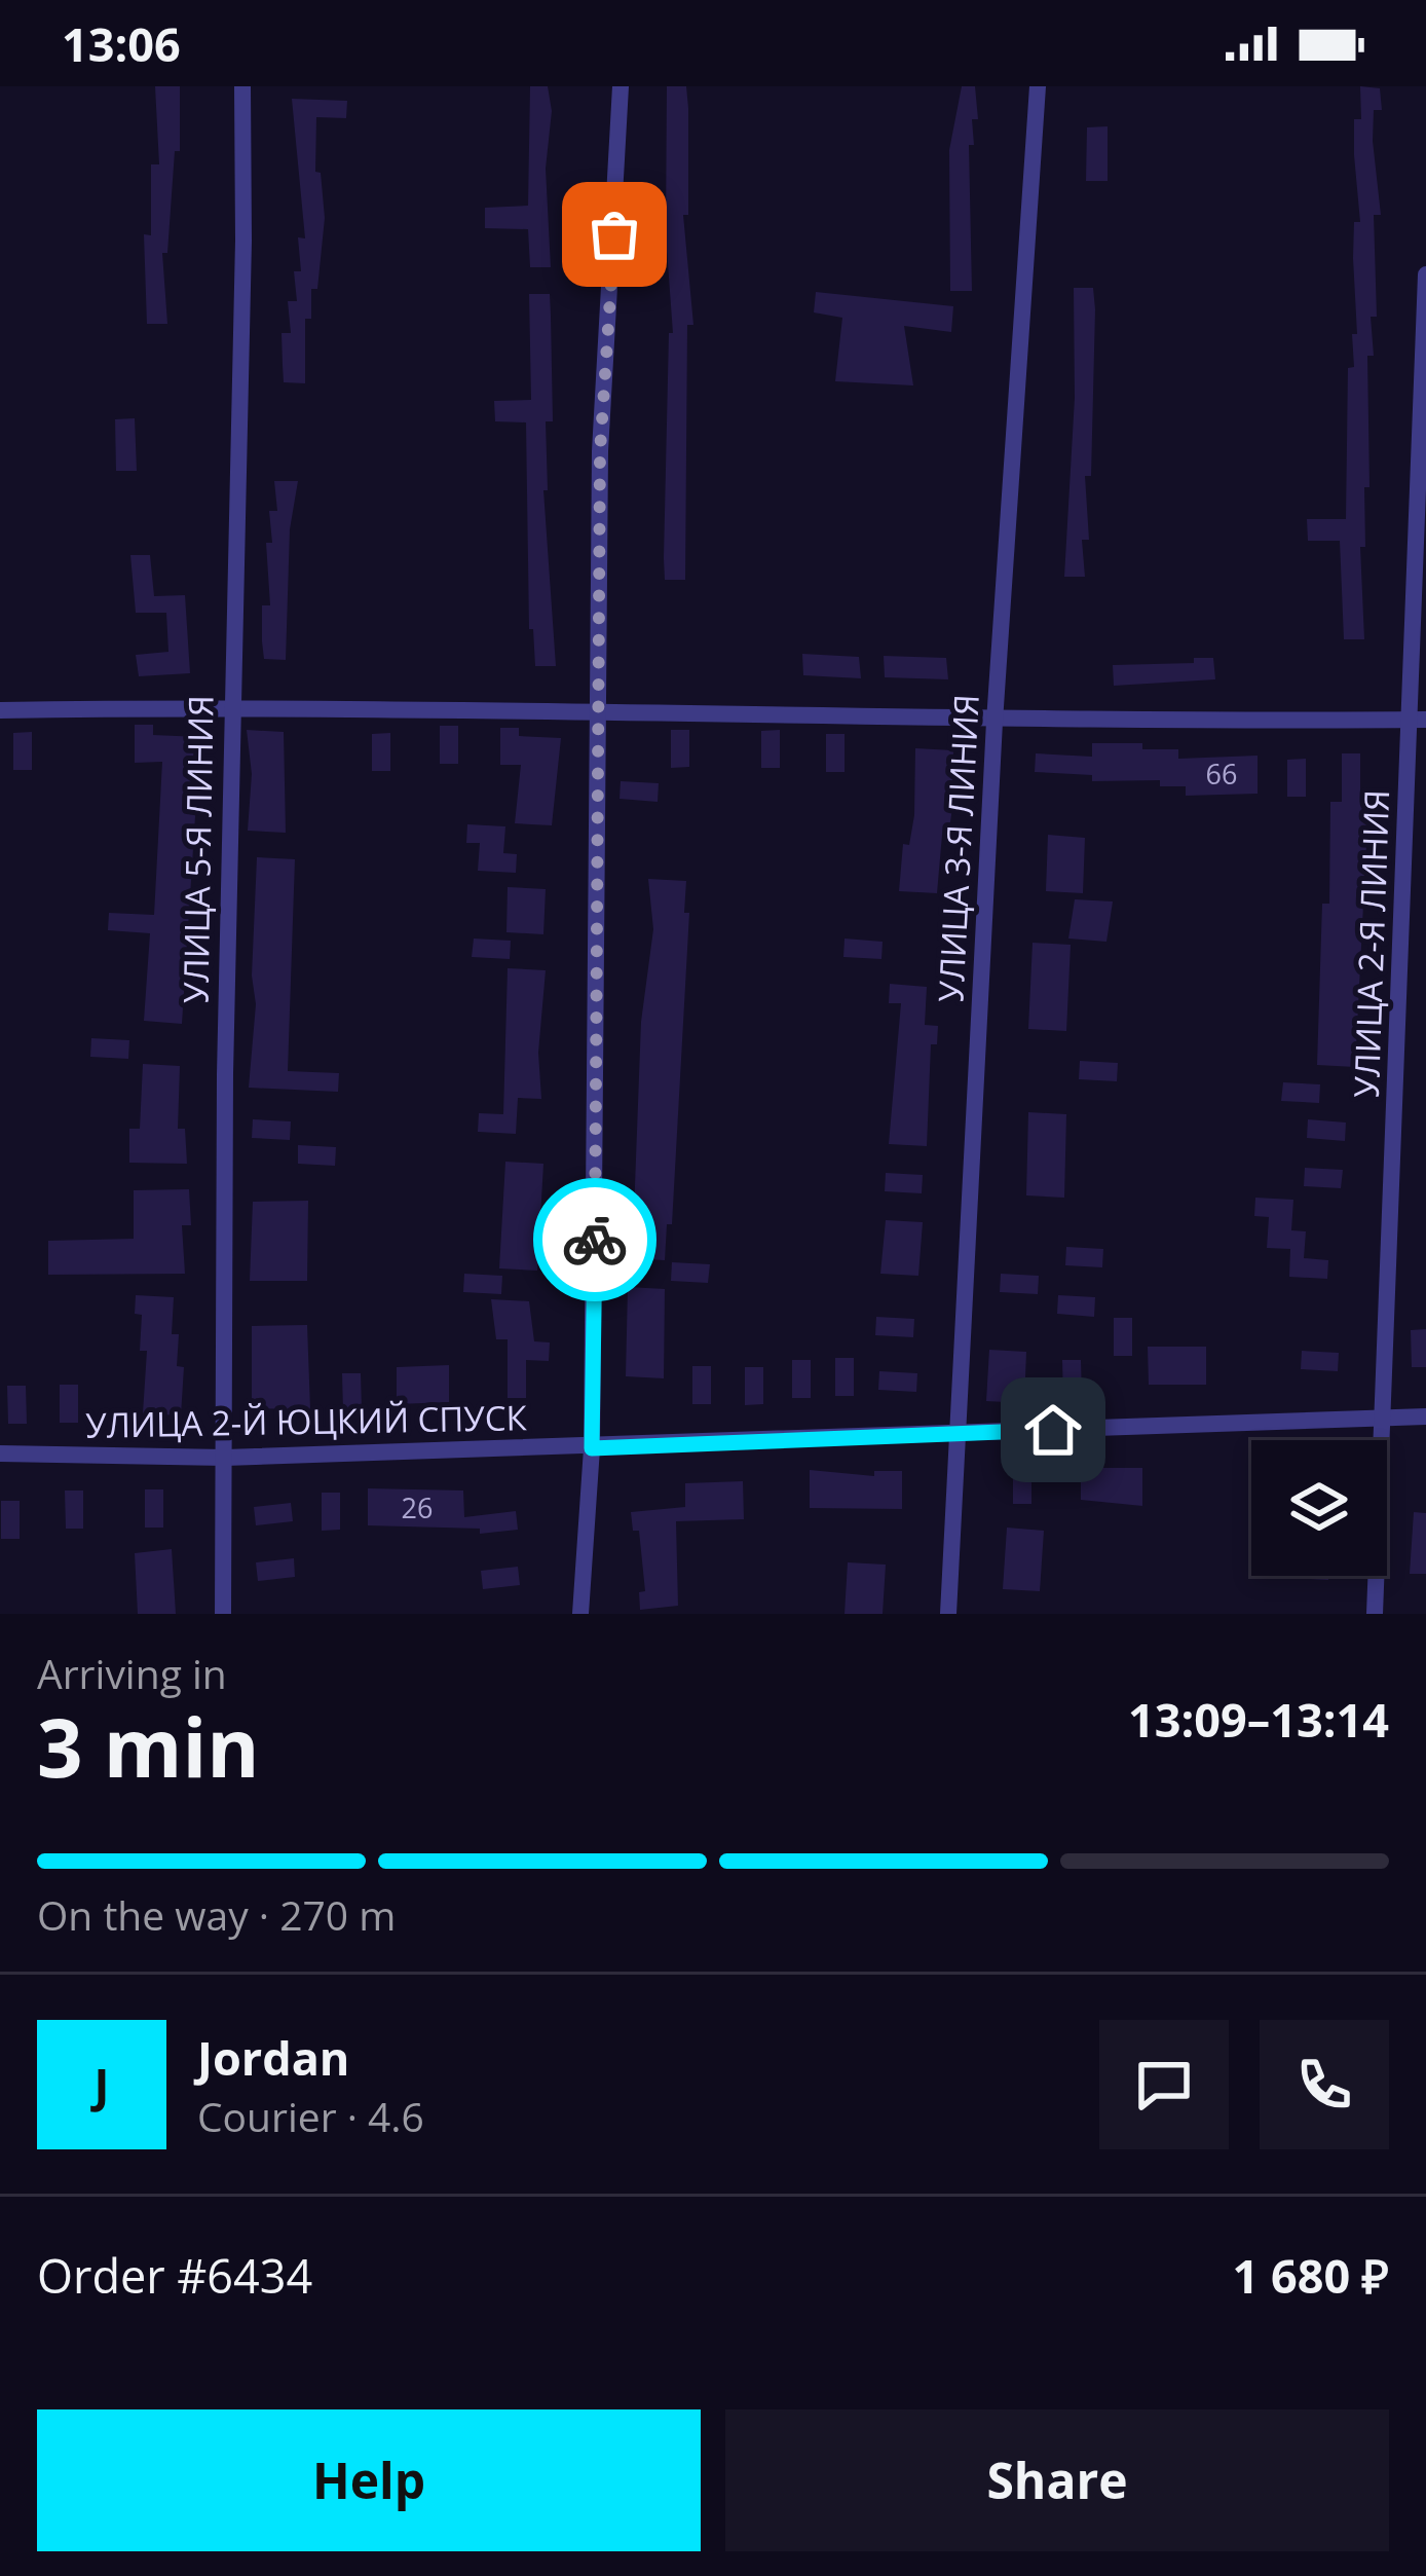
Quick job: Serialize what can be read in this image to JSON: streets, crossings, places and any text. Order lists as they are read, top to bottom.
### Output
{
  "streets": {
    "street": [
      "УЛИЦА 3-Я ЛИНИЯ",
      "УЛИЦА 5-Я ЛИНИЯ",
      "УЛИЦА 2-Я ЛИНИЯ",
      "УЛИЦА 2-Й ЮЦКИЙ СПУСК"
    ]
  },
  "crossings": [
    ["УЛИЦА 3-Я ЛИНИЯ", "УЛИЦА 2-Й ЮЦКИЙ СПУСК"],
    ["УЛИЦА 5-Я ЛИНИЯ", "УЛИЦА 2-Й ЮЦКИЙ СПУСК"],
    ["УЛИЦА 2-Я ЛИНИЯ", "УЛИЦА 2-Й ЮЦКИЙ СПУСК"]
  ],
  "house_numbers": ["66", "26"],
  "page": {
    "status": "13:06",
    "heading": ["3 min", "Arriving in", "13:09–13:14"],
    "panel": [
      "Jordan",
      "Courier · 4.6",
      "Order #6434",
      "1 680 ₽"
    ],
    "bar": "On the way · 270 m",
    "round": "J",
    "buttons": ["Help", "Share"]
  }
}
